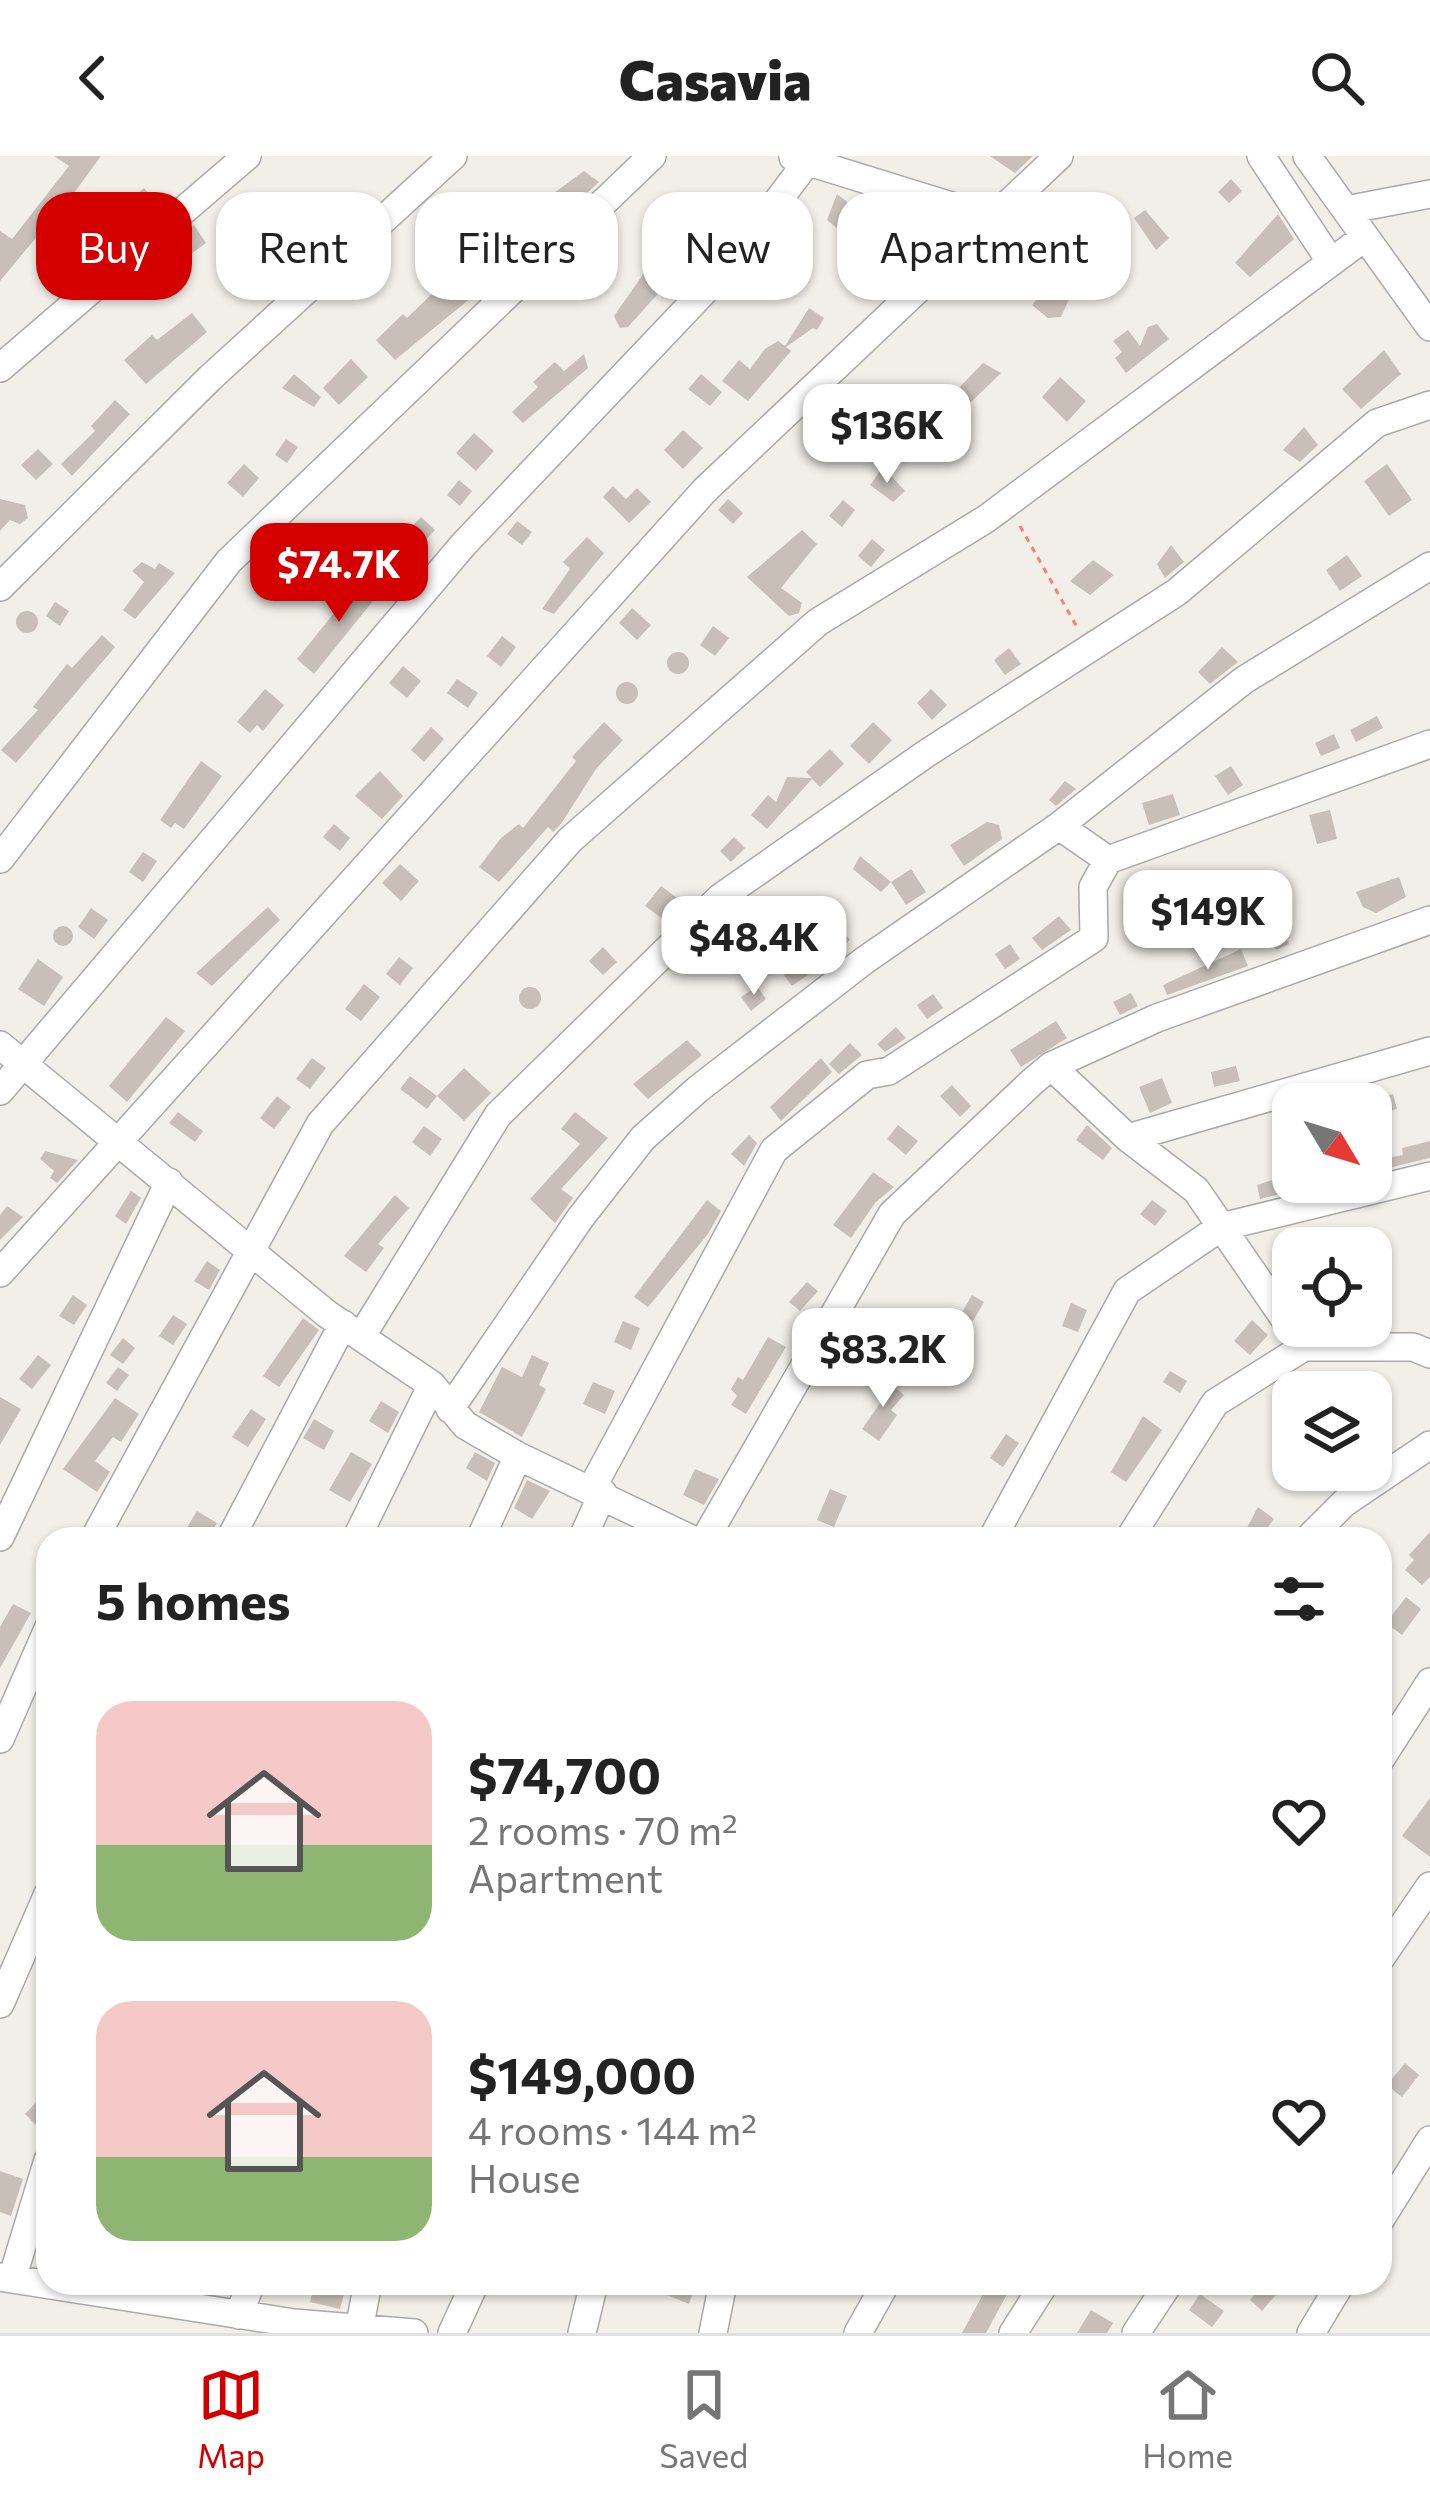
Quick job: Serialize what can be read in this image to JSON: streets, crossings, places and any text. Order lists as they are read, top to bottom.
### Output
{
  "north": "bottom right",
  "page": {
    "header": "Casavia",
    "chip": [
      "Buy",
      "Rent",
      "Filters",
      "New",
      "Apartment"
    ],
    "price": [
      "$136K",
      "$74.7K",
      "$149K",
      "$48.4K",
      "$83.2K"
    ],
    "heading": "5 homes",
    "list": [
      {
        "name": "$74,700",
        "note": "2 rooms · 70 m² · Apartment"
      },
      {
        "name": "$149,000",
        "note": "4 rooms · 144 m² · House"
      }
    ],
    "tabs": ["Map", "Saved", "Home"]
  }
}
